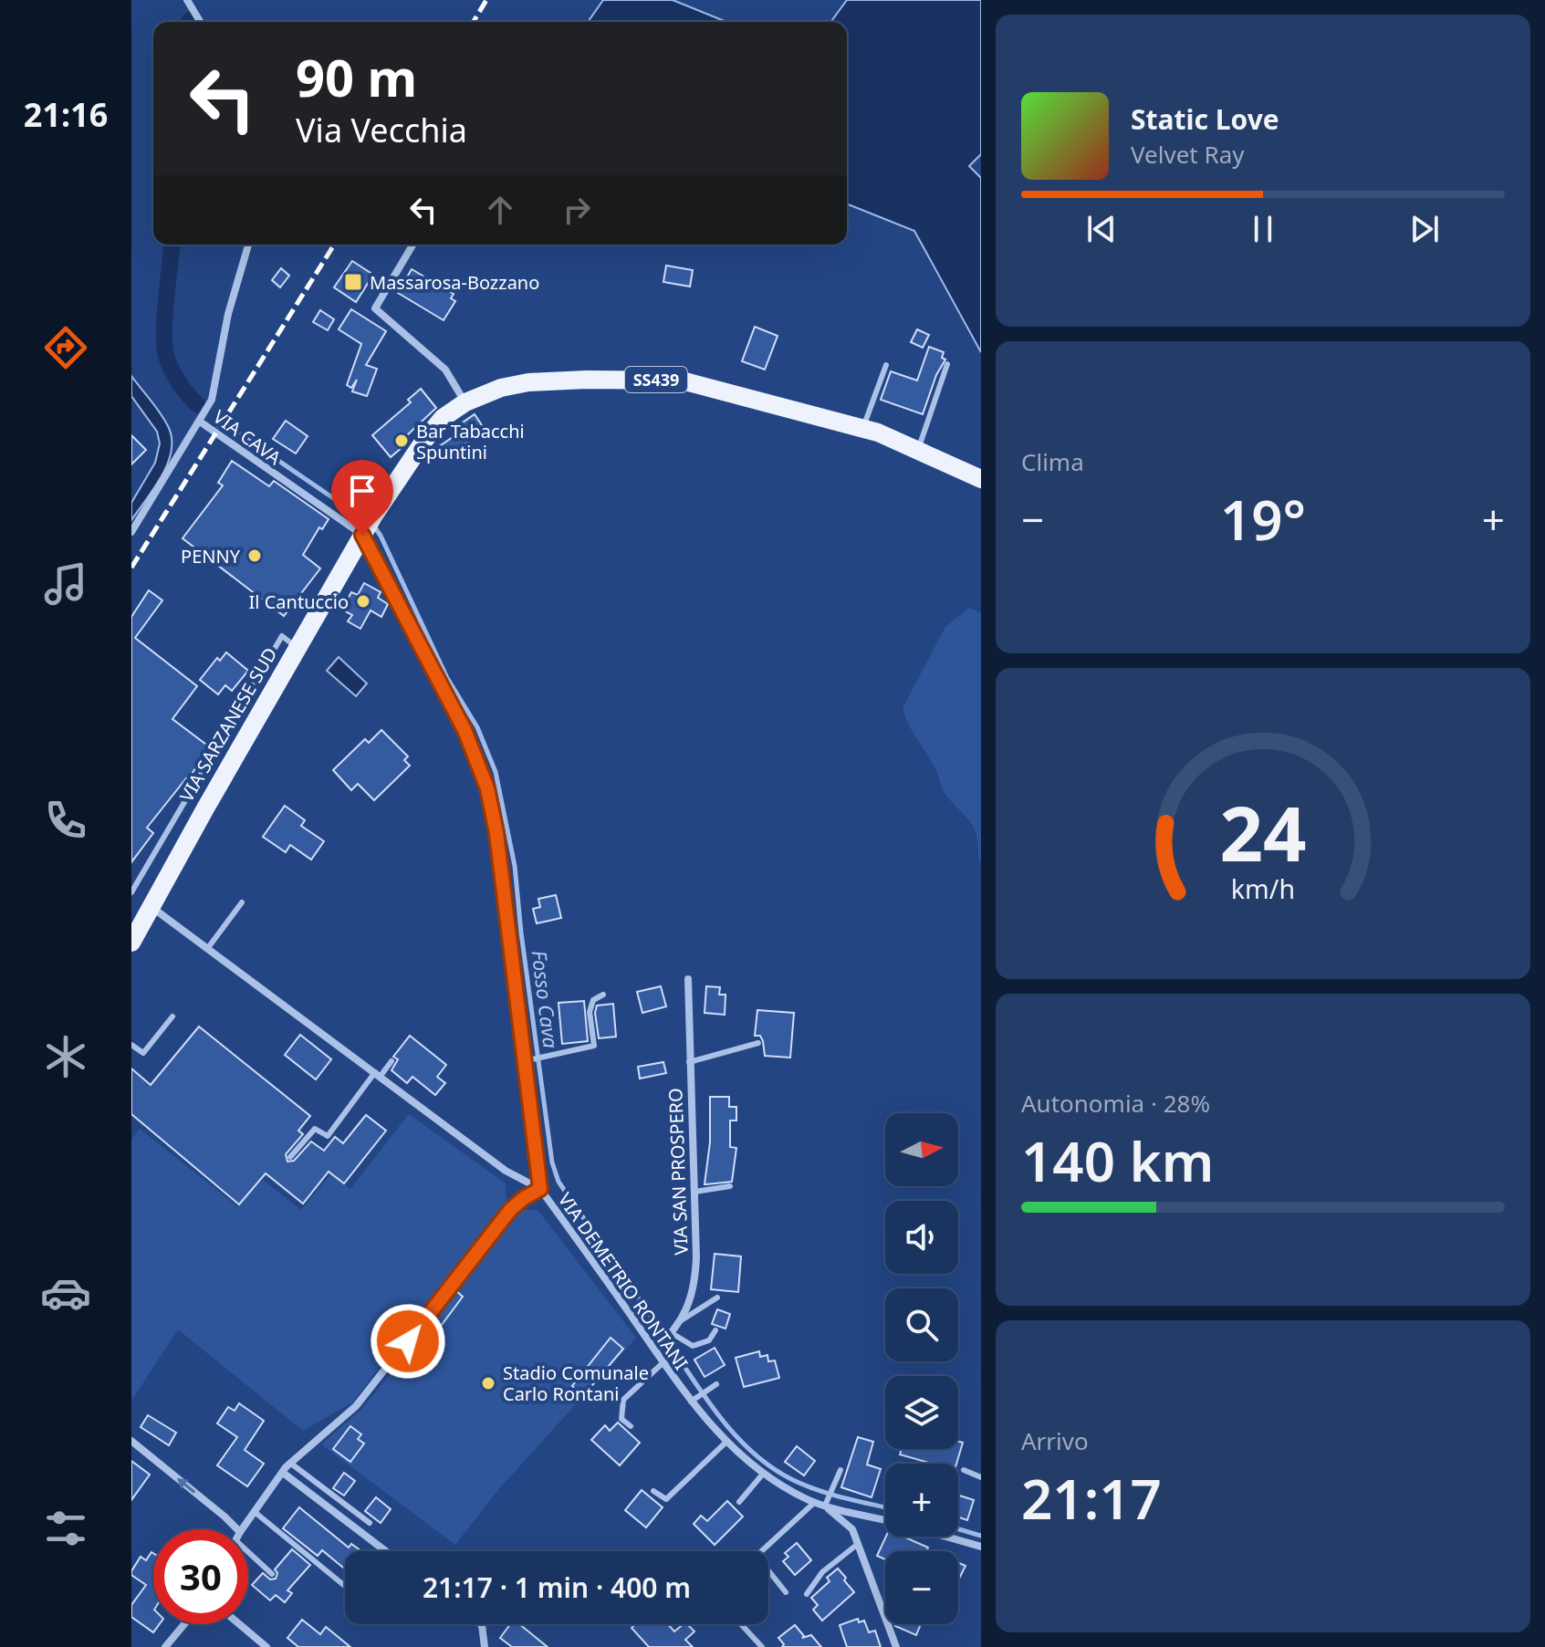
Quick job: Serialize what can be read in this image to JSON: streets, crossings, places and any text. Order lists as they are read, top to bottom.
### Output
{
  "streets": {
    "main road": ["SS439", "VIA SARZANESE SUD"],
    "street": ["VIA CAVA", "VIA SAN PROSPERO", "VIA DEMETRIO RONTANI"]
  },
  "crossings": [
    ["SS439", "VIA CAVA"],
    ["SS439", "VIA SARZANESE SUD"],
    ["VIA CAVA", "VIA SARZANESE SUD"],
    ["VIA SARZANESE SUD", "VIA DEMETRIO RONTANI"],
    ["VIA SAN PROSPERO", "VIA DEMETRIO RONTANI"]
  ],
  "water": ["Fosso Cava"],
  "places": {
    "transit": ["Massarosa-Bozzano"],
    "other": [
      "Bar Tabacchi Spuntini",
      "PENNY",
      "Il Cantuccio",
      "Stadio Comunale Carlo Rontani"
    ]
  },
  "north": "right",
  "page": {
    "tabs": "21:16",
    "turn": ["90 m", "Via Vecchia"],
    "song": ["Static Love", "Velvet Ray"],
    "tile": [
      "Clima",
      ["Autonomia · 28%", "140 km"],
      ["Arrivo", "21:17"]
    ],
    "heat": ["−", "19°", "+"],
    "map_buttons": ["+", "−"],
    "limit": "30",
    "trip": "21:17 · 1 min · 400 m",
    "gauge": ["24", "km/h"]
  }
}
